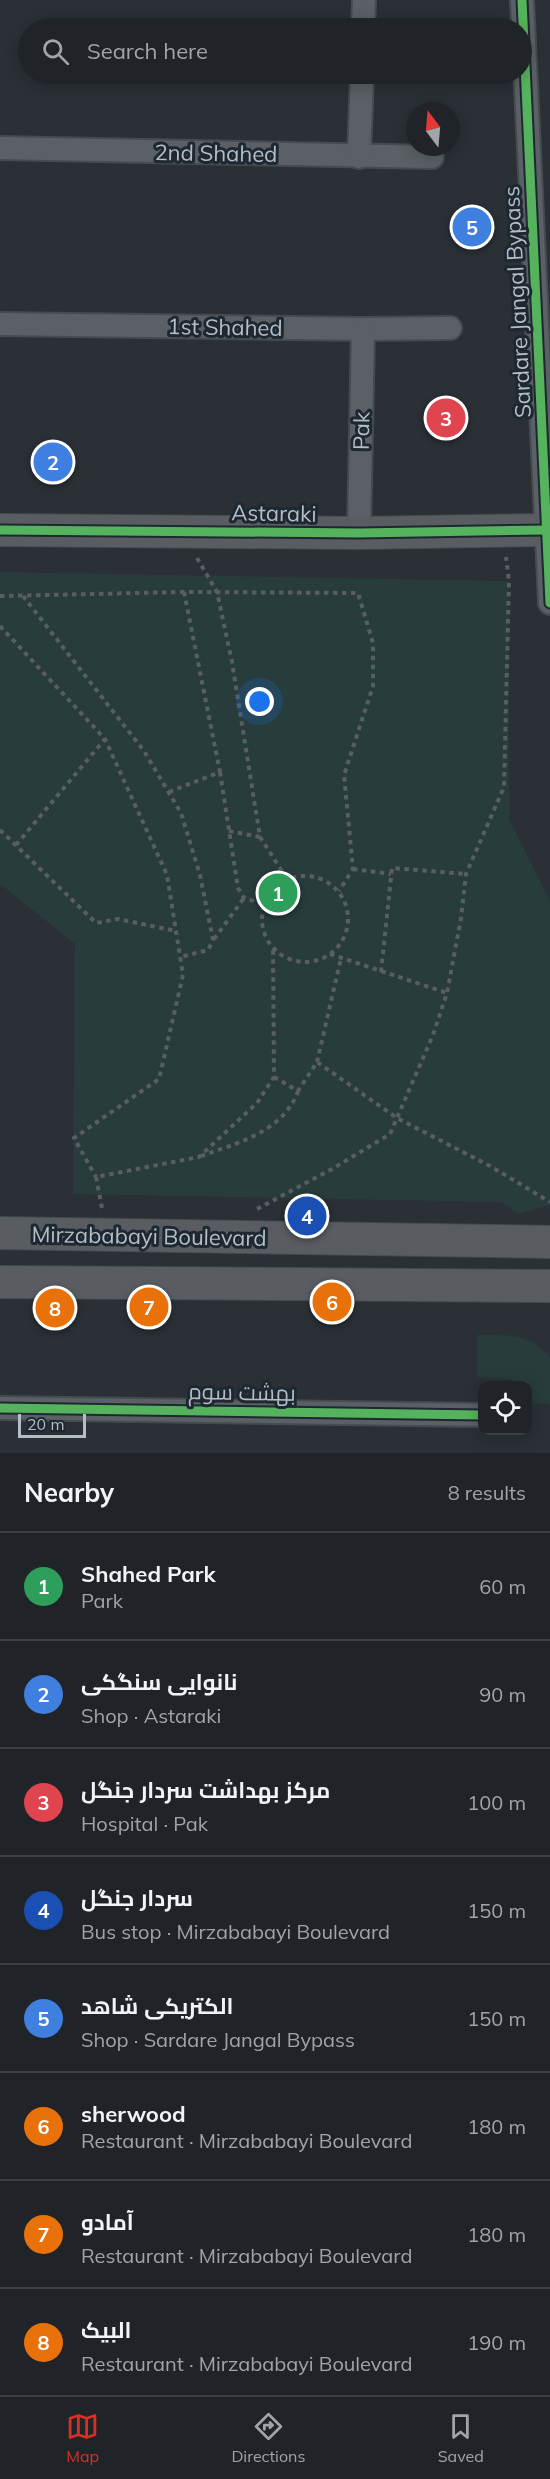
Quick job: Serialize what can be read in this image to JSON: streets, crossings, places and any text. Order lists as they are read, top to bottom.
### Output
{
  "streets": {
    "main road": ["Astaraki", "Mirzababayi Boulevard"],
    "street": [
      "2nd Shahed",
      "Sardare Jangal Bypass",
      "1st Shahed",
      "Pak",
      "بهشت سوم"
    ]
  },
  "crossings": [
    ["Sardare Jangal Bypass", "Astaraki"],
    ["1st Shahed", "Pak"],
    ["Pak", "Astaraki"]
  ],
  "scale_bar": "20 m",
  "north": "top",
  "page": {
    "search": "Search here",
    "pins": [
      "5",
      "3",
      "2",
      "1",
      "4",
      "6",
      "7",
      "8"
    ],
    "scale": "20 m",
    "heading": ["Nearby", "8 results"],
    "list": [
      {
        "mark": "1",
        "name": "Shahed Park",
        "note": "Park",
        "value": "60 m"
      },
      {
        "mark": "2",
        "name": "نانوایی سنگکی",
        "note": "Shop · Astaraki",
        "value": "90 m"
      },
      {
        "mark": "3",
        "name": "مرکز بهداشت سردار جنگل",
        "note": "Hospital · Pak",
        "value": "100 m"
      },
      {
        "mark": "4",
        "name": "سردار جنگل",
        "note": "Bus stop · Mirzababayi Boulevard",
        "value": "150 m"
      },
      {
        "mark": "5",
        "name": "الکتریکی شاهد",
        "note": "Shop · Sardare Jangal Bypass",
        "value": "150 m"
      },
      {
        "mark": "6",
        "name": "sherwood",
        "note": "Restaurant · Mirzababayi Boulevard",
        "value": "180 m"
      },
      {
        "mark": "7",
        "name": "آمادو",
        "note": "Restaurant · Mirzababayi Boulevard",
        "value": "180 m"
      },
      {
        "mark": "8",
        "name": "البیک",
        "note": "Restaurant · Mirzababayi Boulevard",
        "value": "190 m"
      }
    ],
    "nav": ["Map", "Directions", "Saved"]
  }
}
